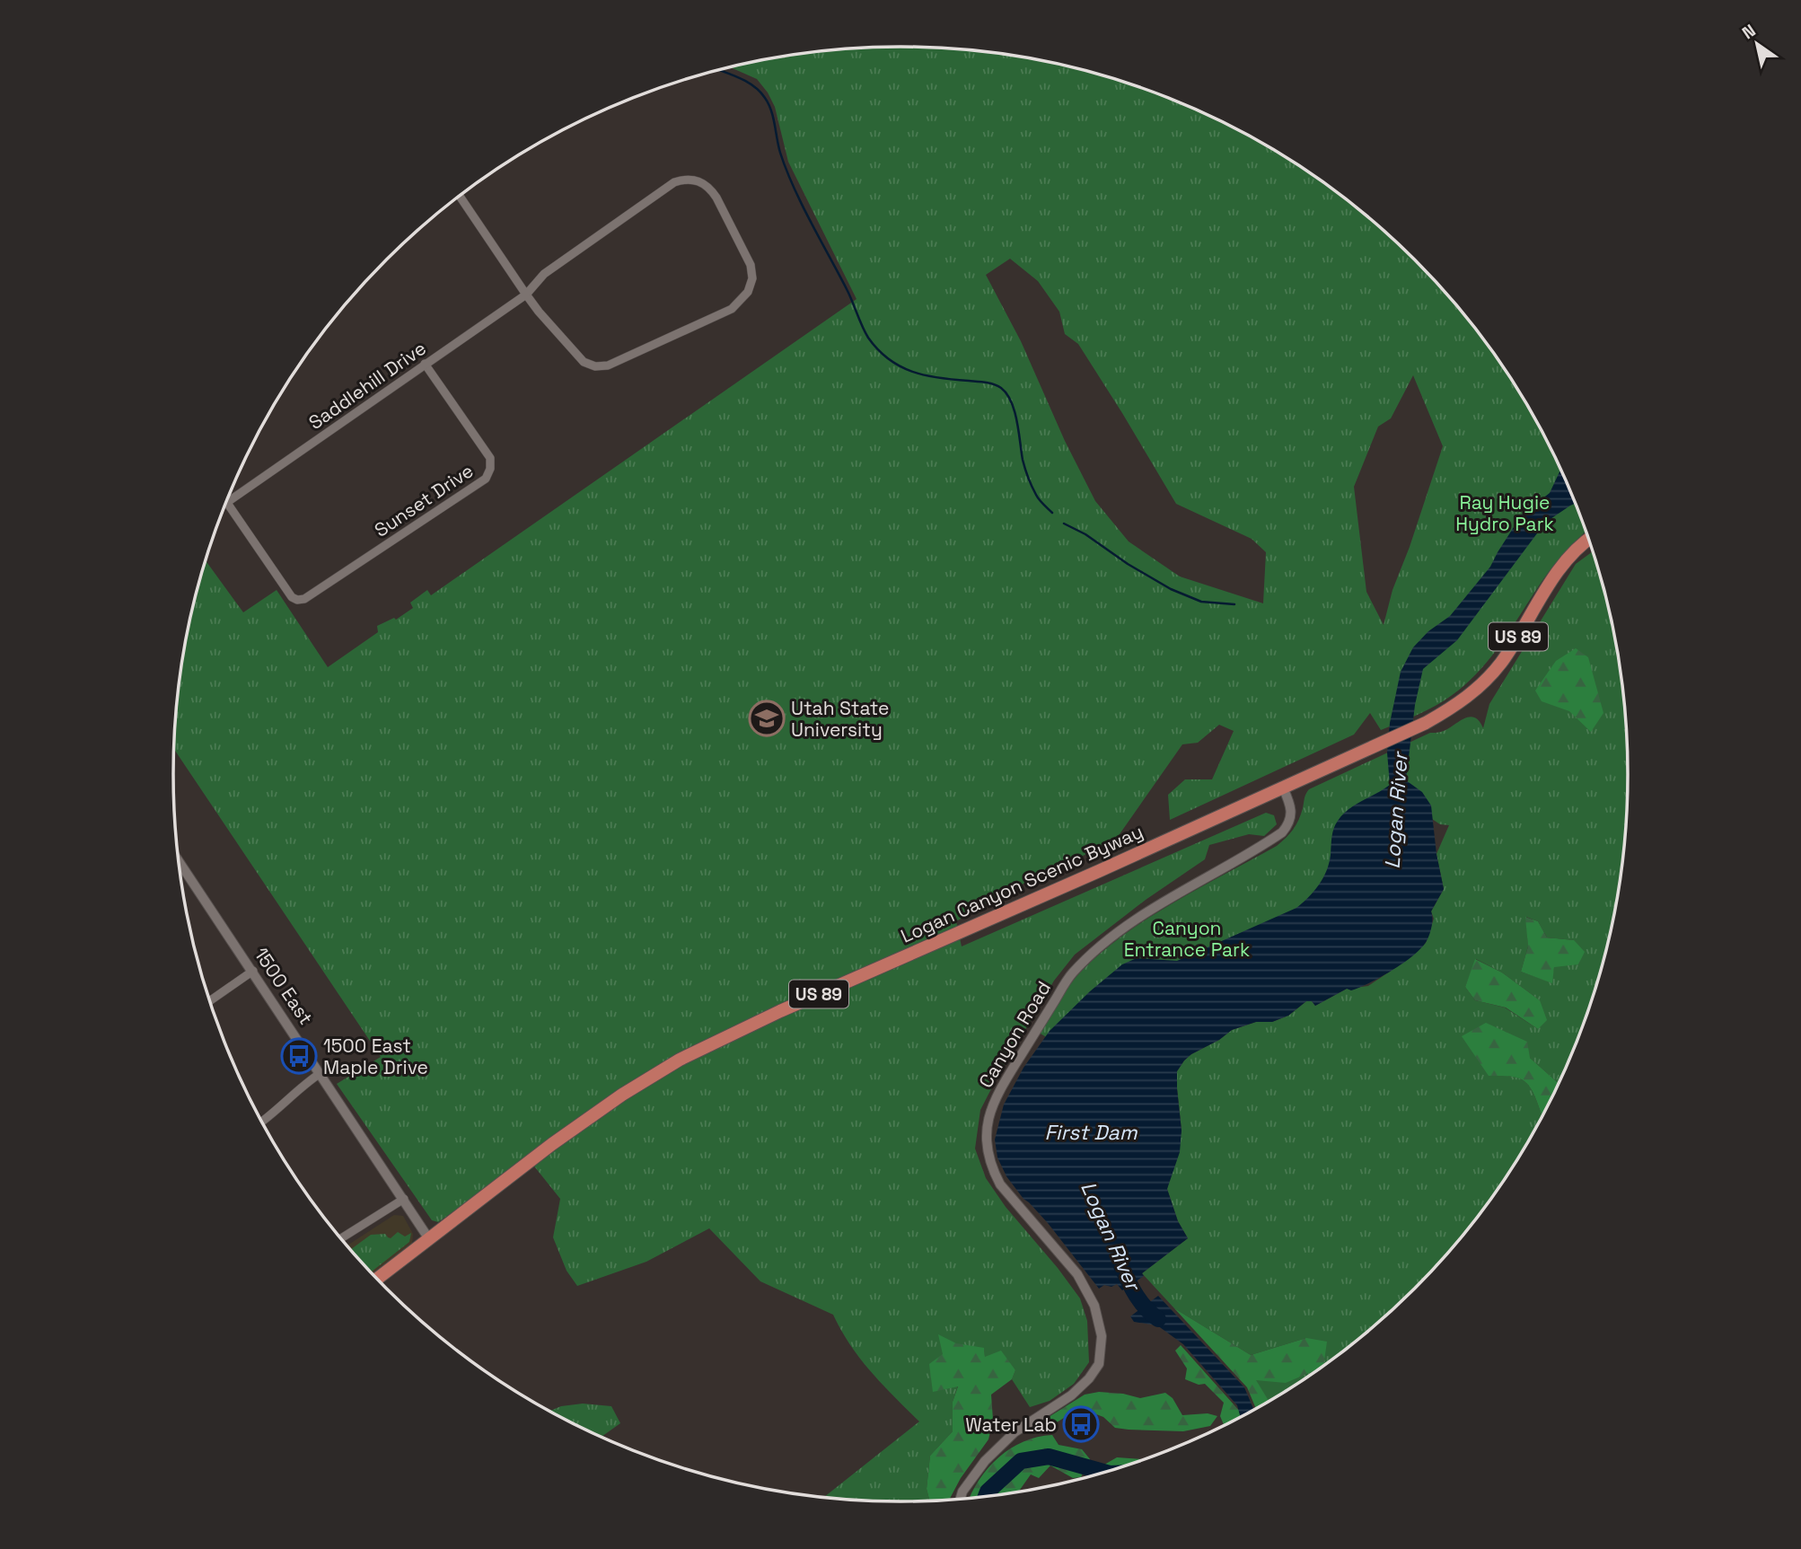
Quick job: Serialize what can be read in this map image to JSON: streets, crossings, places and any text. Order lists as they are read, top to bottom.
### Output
{
  "streets": {
    "main road": ["US 89", "Logan Canyon Scenic Byway"],
    "street": [
      "Saddlehill Drive",
      "Sunset Drive",
      "1500 East",
      "Canyon Road"
    ]
  },
  "crossings": [
    ["Saddlehill Drive", "Sunset Drive"],
    ["US 89", "Logan Canyon Scenic Byway"],
    ["US 89", "1500 East"],
    ["Logan Canyon Scenic Byway", "1500 East"],
    ["Logan Canyon Scenic Byway", "Canyon Road"]
  ],
  "water": ["Logan River", "First Dam"],
  "parks": ["Ray Hugie Hydro Park", "Canyon Entrance Park"],
  "places": {
    "school or university": ["Utah State University"],
    "bus stop": ["1500 East Maple Drive", "Water Lab"]
  },
  "north": "top left"
}
